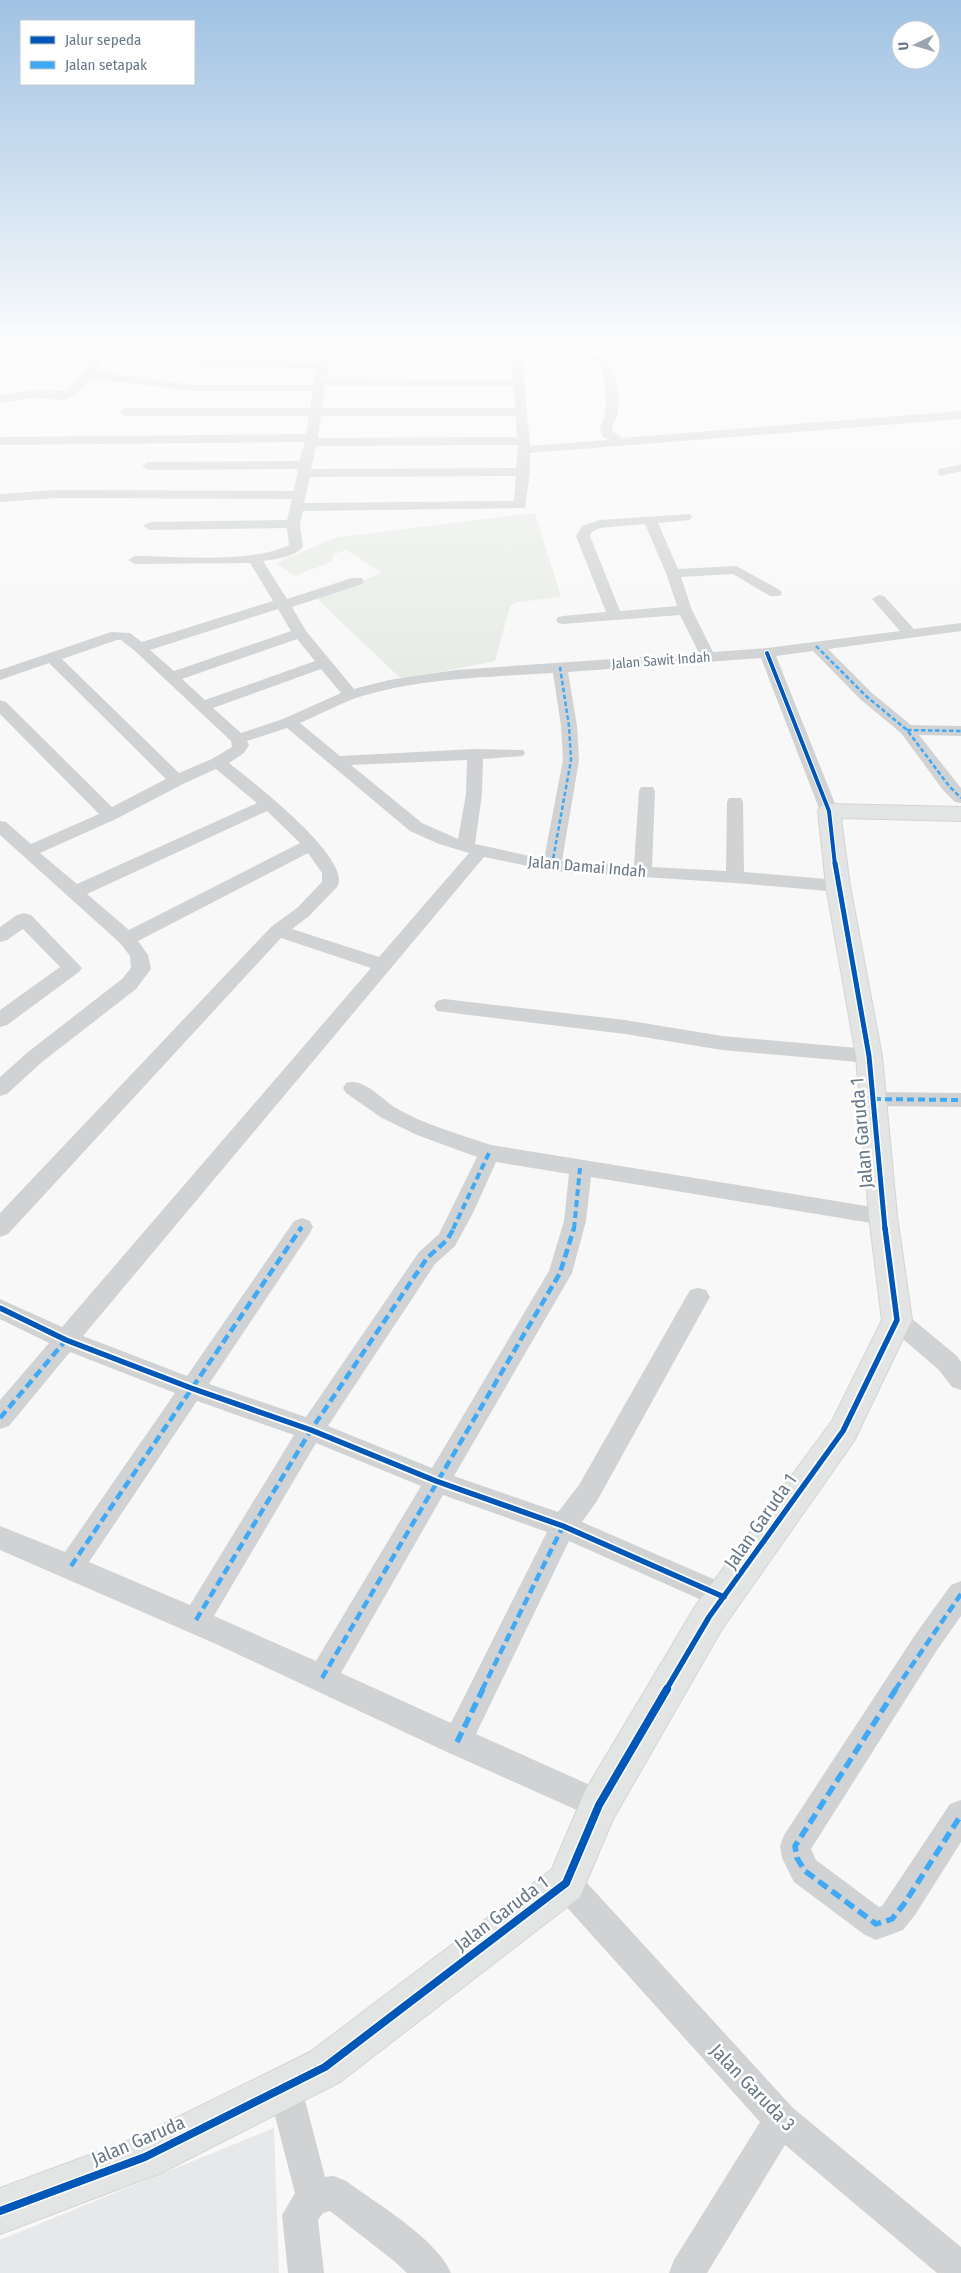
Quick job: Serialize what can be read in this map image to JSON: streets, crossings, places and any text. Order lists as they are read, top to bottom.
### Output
{
  "streets": {
    "street": [
      "Jalan Sawit Indah",
      "Jalan Damai Indah",
      "Jalan Garuda 1",
      "Jalan Garuda 3",
      "Jalan Garuda"
    ]
  },
  "crossings": [
    ["Jalan Sawit Indah", "Jalan Damai Indah"],
    ["Jalan Damai Indah", "Jalan Garuda 1"],
    ["Jalan Garuda 1", "Jalan Garuda 3"],
    ["Jalan Garuda 1", "Jalan Garuda"]
  ],
  "legend": ["Jalur sepeda", "Jalan setapak"],
  "north": "left"
}
